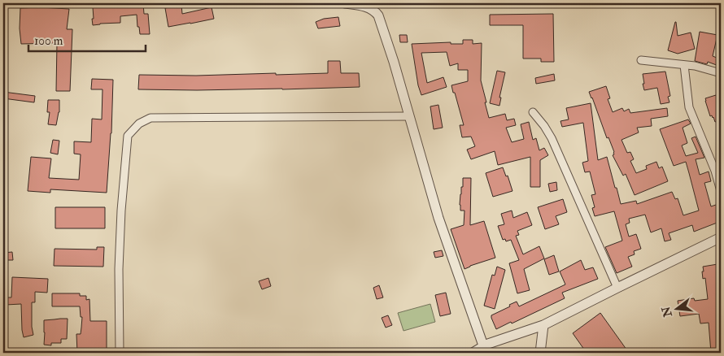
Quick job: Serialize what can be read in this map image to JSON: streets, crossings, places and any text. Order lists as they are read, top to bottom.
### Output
{
  "scale_bar": "100 m",
  "north": "left"
}
